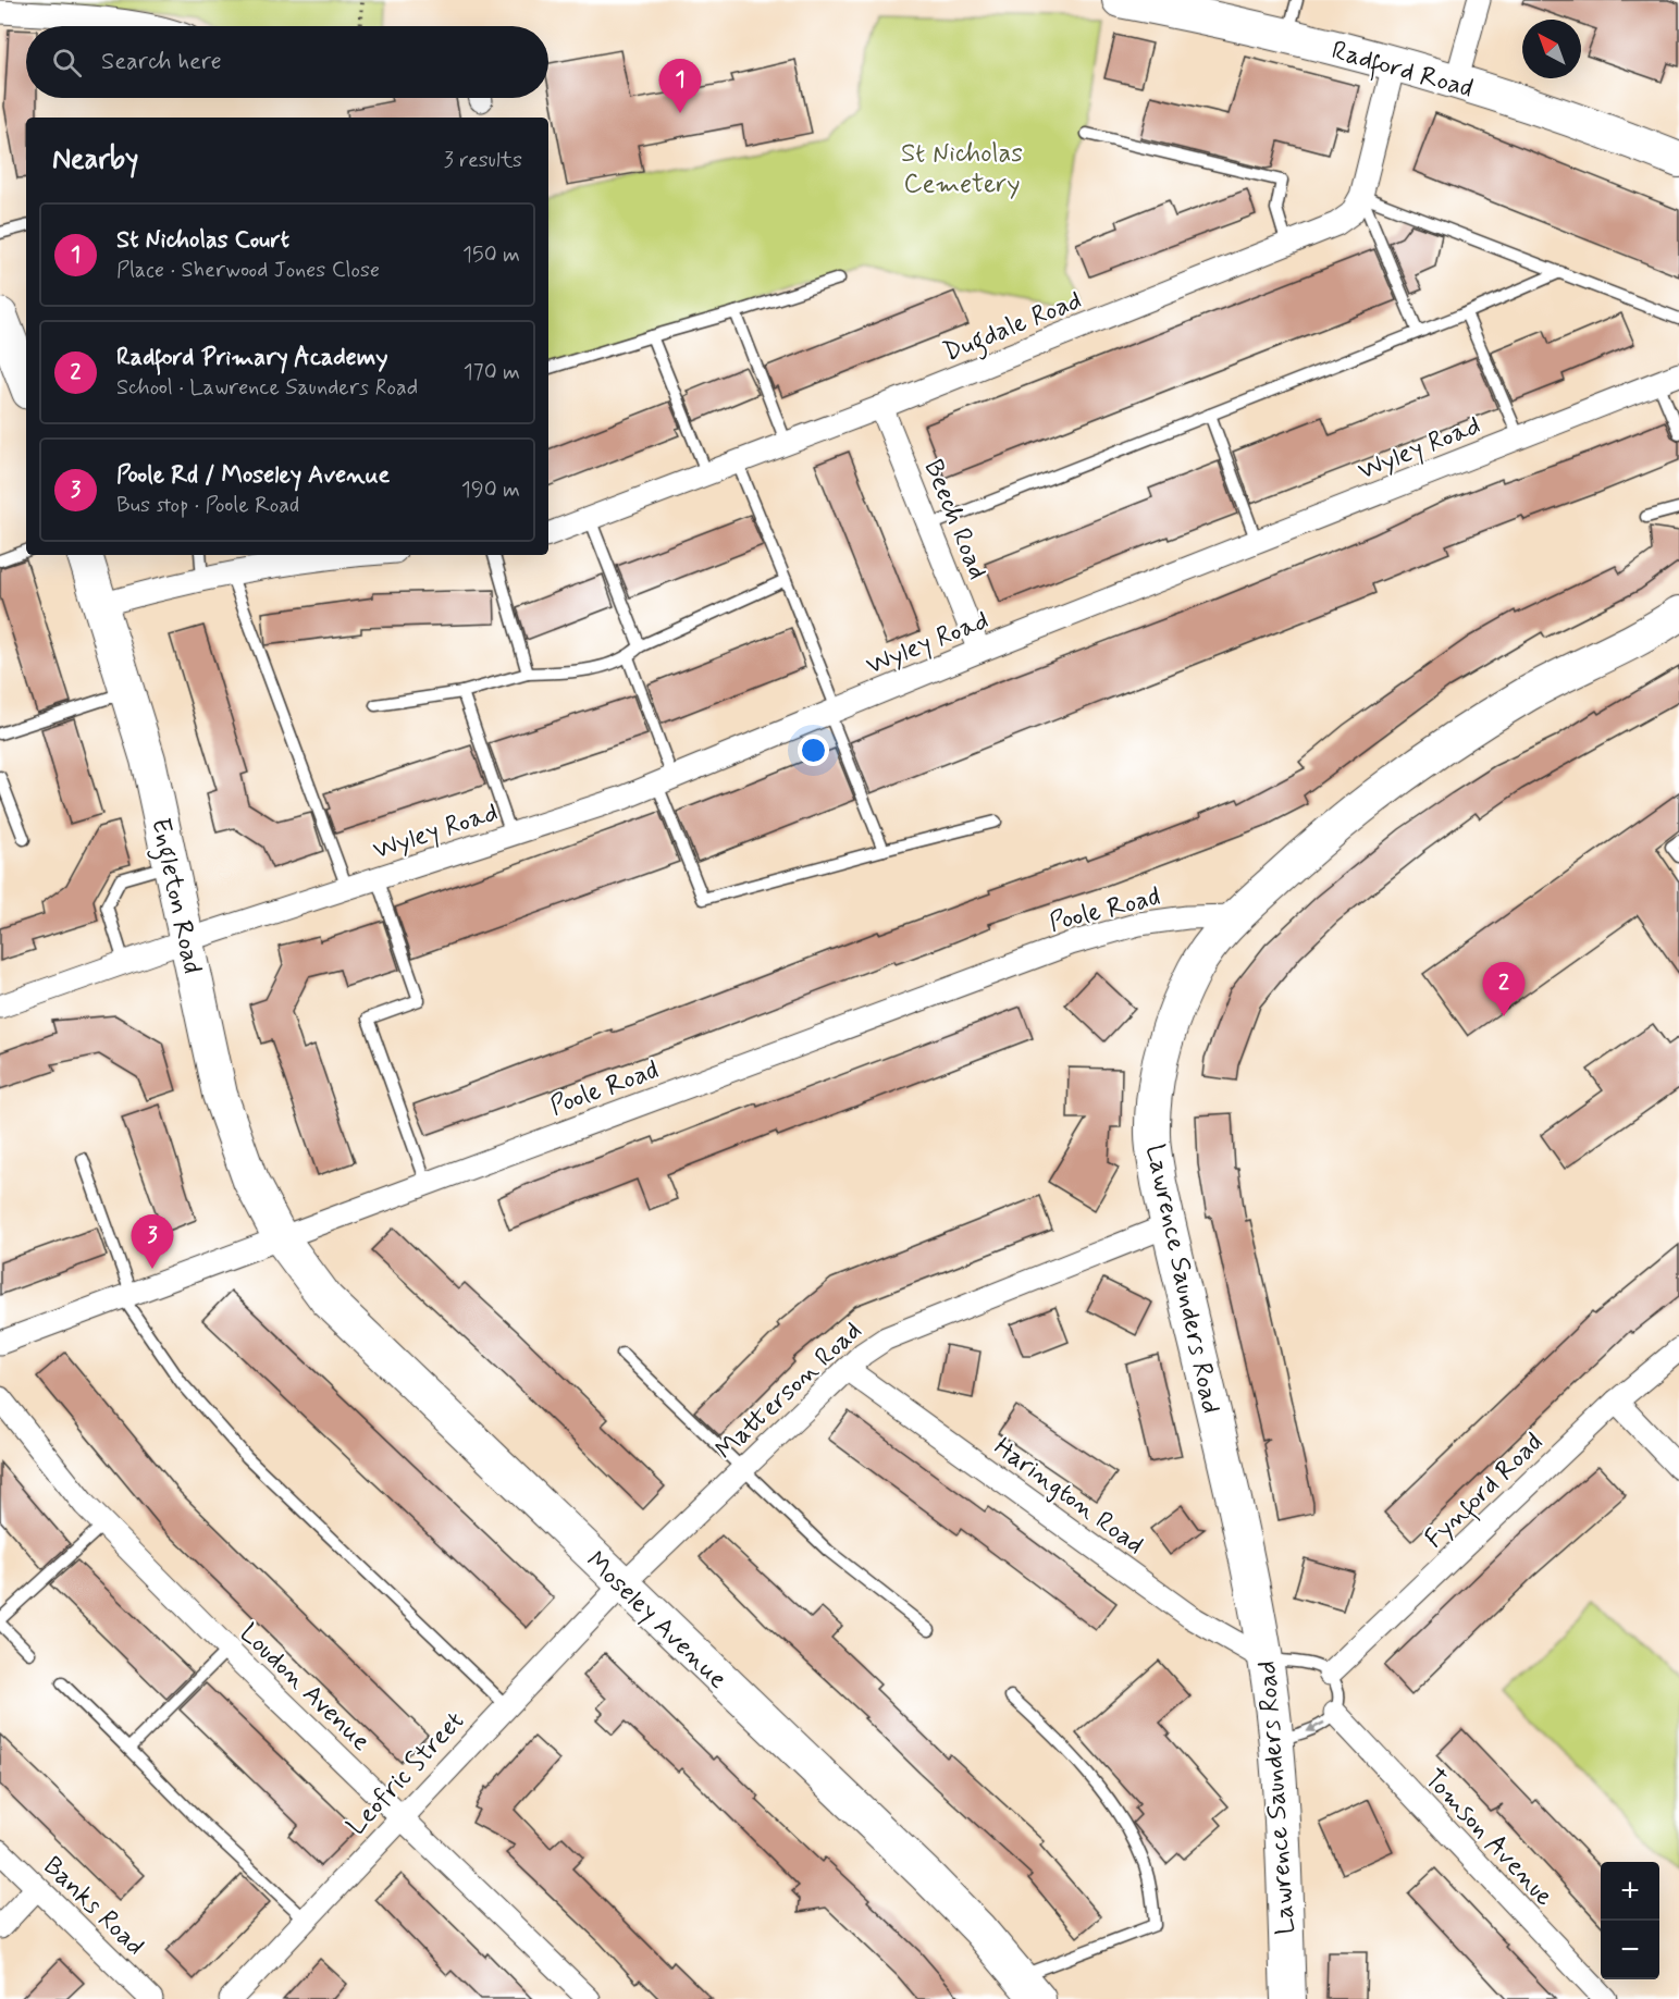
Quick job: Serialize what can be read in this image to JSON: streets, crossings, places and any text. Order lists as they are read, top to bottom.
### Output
{
  "streets": {
    "main road": [
      "Radford Road",
      "Engleton Road",
      "Lawrence Saunders Road",
      "Moseley Avenue"
    ],
    "street": [
      "Dugdale Road",
      "Wyley Road",
      "Beech Road",
      "Poole Road",
      "Matterson Road",
      "Fynford Road",
      "Harington Road",
      "Loudon Avenue",
      "Leofric Street",
      "Tomson Avenue",
      "Banks Road"
    ]
  },
  "crossings": [
    ["Radford Road", "Dugdale Road"],
    ["Dugdale Road", "Beech Road"],
    ["Wyley Road", "Beech Road"],
    ["Wyley Road", "Engleton Road"],
    ["Engleton Road", "Poole Road"],
    ["Engleton Road", "Moseley Avenue"],
    ["Poole Road", "Lawrence Saunders Road"],
    ["Poole Road", "Moseley Avenue"],
    ["Lawrence Saunders Road", "Matterson Road"],
    ["Lawrence Saunders Road", "Harington Road"],
    ["Matterson Road", "Harington Road"],
    ["Matterson Road", "Moseley Avenue"],
    ["Matterson Road", "Leofric Street"],
    ["Moseley Avenue", "Leofric Street"],
    ["Loudon Avenue", "Leofric Street"]
  ],
  "parks": ["St Nicholas Cemetery"],
  "north": "top left",
  "page": {
    "search": "Search here",
    "pins": ["1", "2", "3"],
    "heading": ["Nearby", "3 results"],
    "list": [
      {
        "mark": "1",
        "name": "St Nicholas Court",
        "note": "Place · Sherwood Jones Close",
        "value": "150 m"
      },
      {
        "mark": "2",
        "name": "Radford Primary Academy",
        "note": "School · Lawrence Saunders Road",
        "value": "170 m"
      },
      {
        "mark": "3",
        "name": "Poole Rd / Moseley Avenue",
        "note": "Bus stop · Poole Road",
        "value": "190 m"
      }
    ],
    "map_buttons": ["+", "−"]
  }
}
